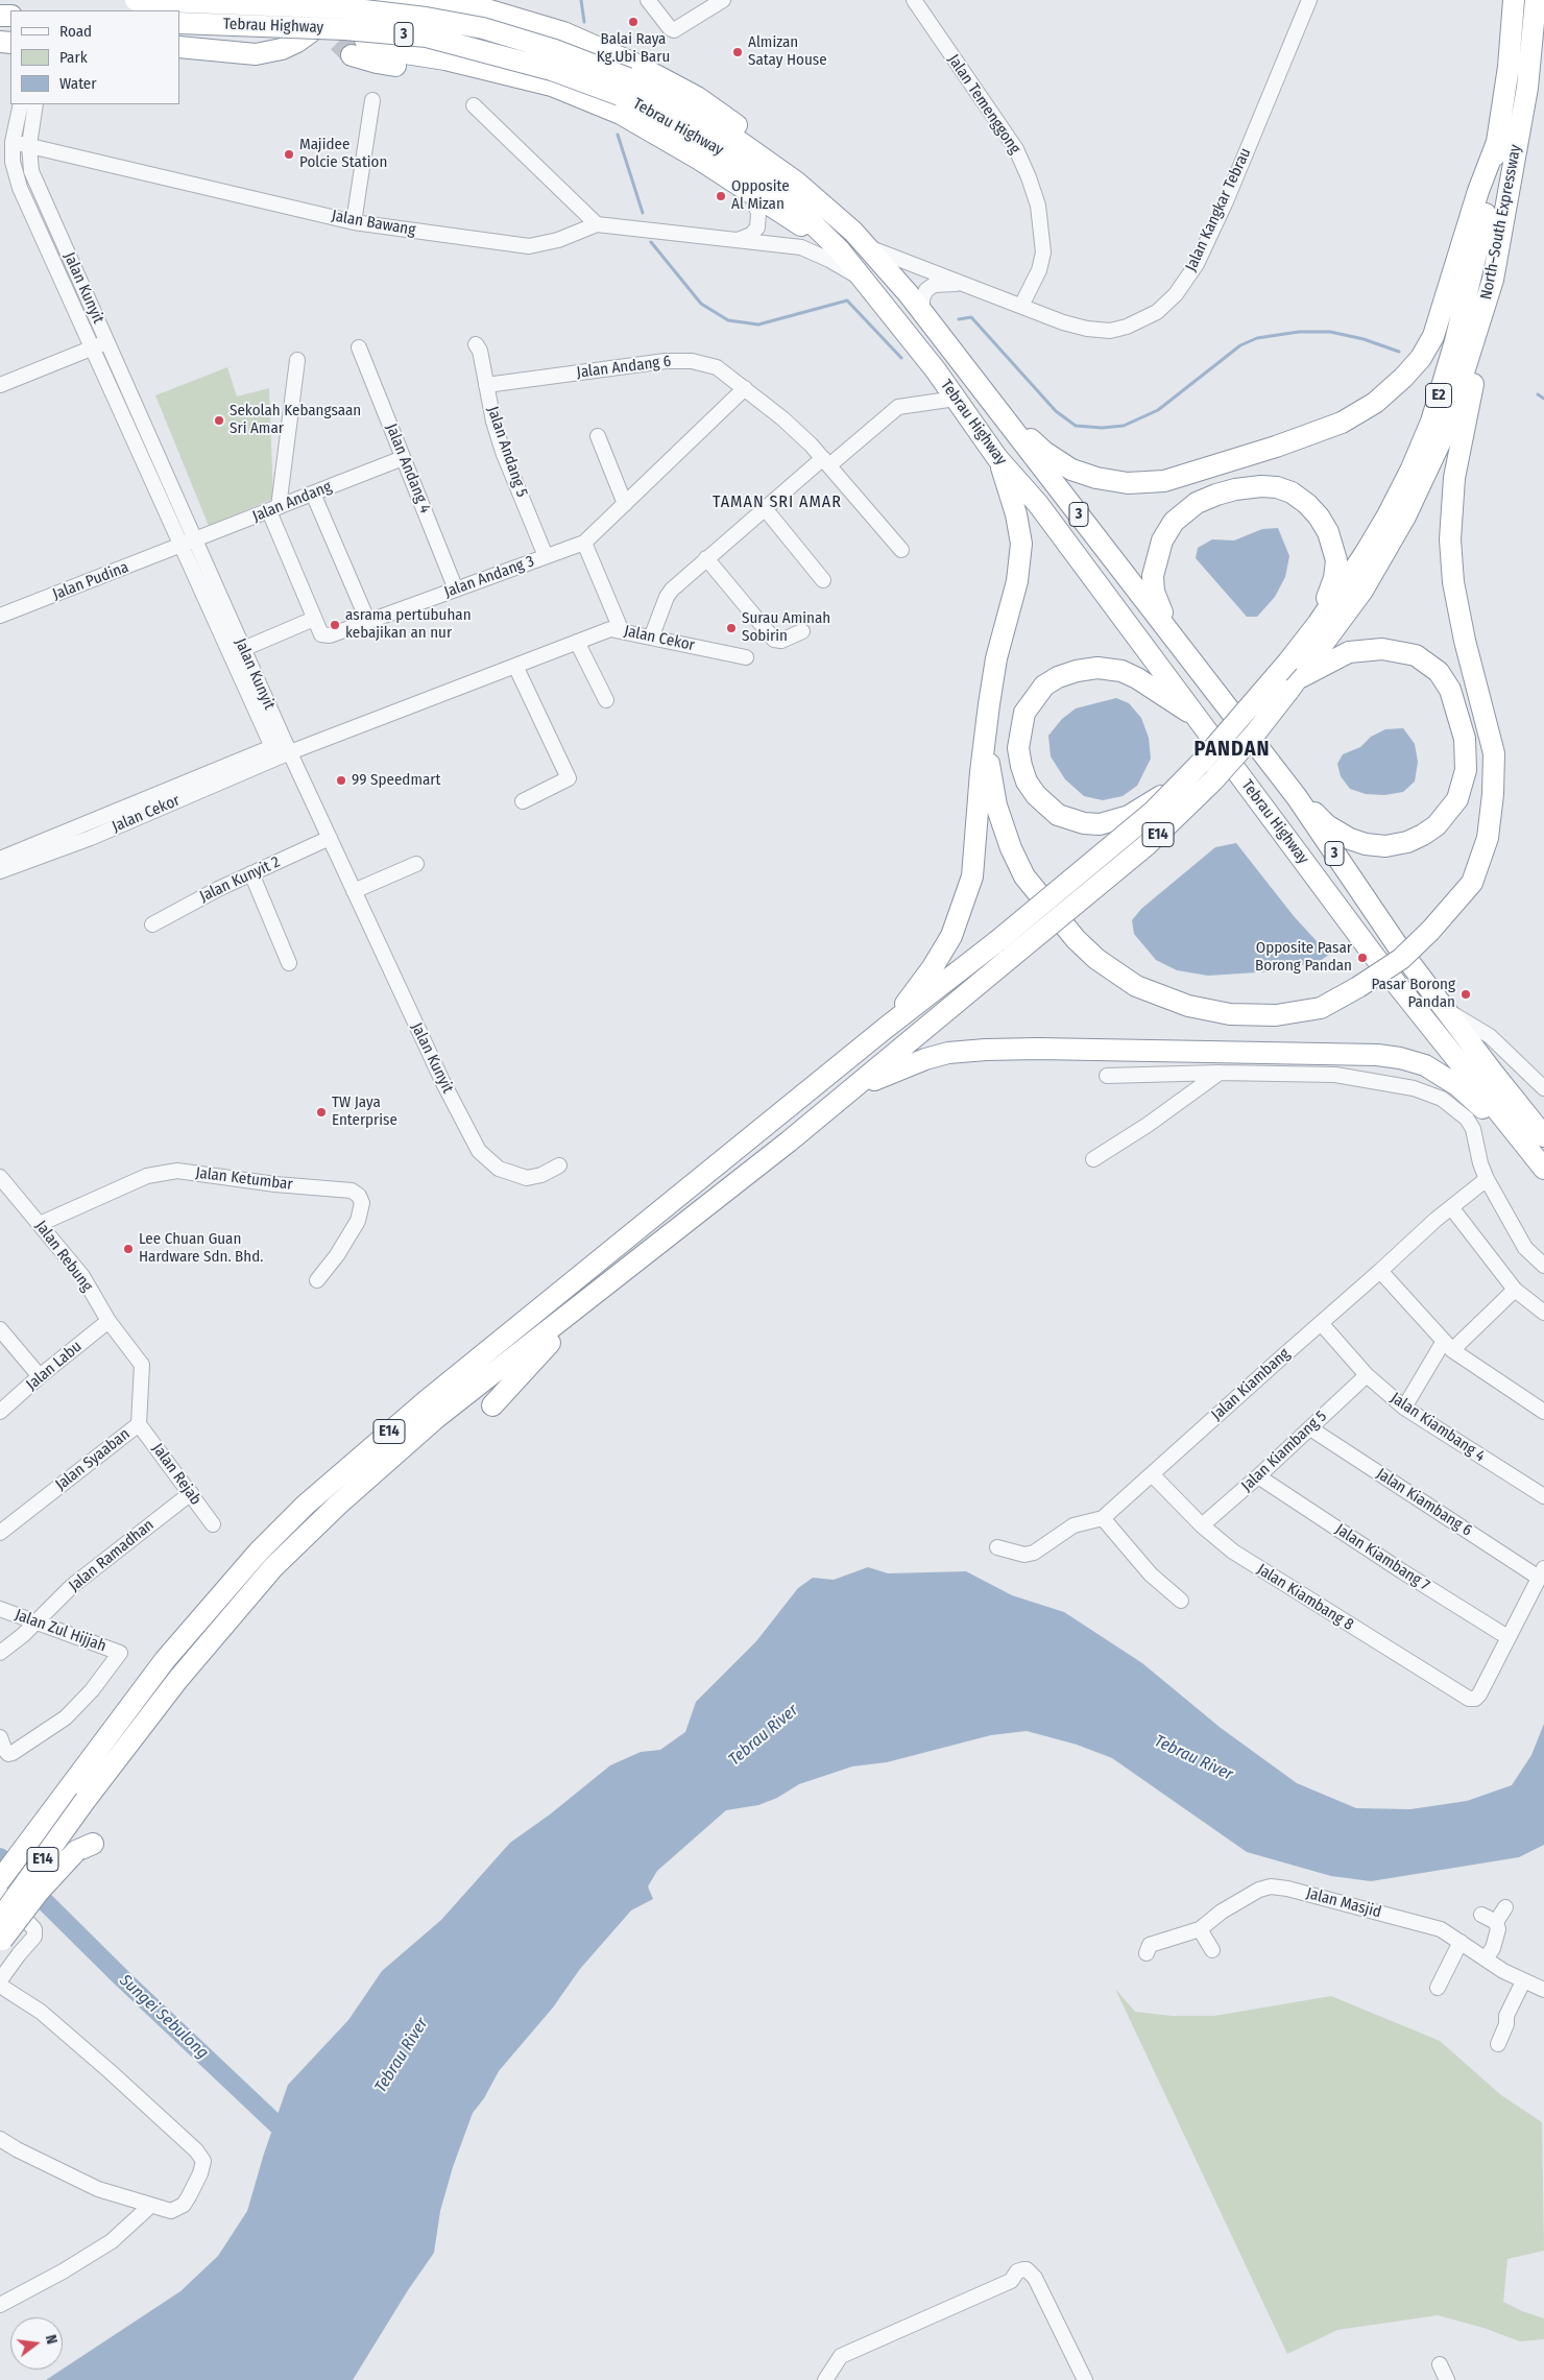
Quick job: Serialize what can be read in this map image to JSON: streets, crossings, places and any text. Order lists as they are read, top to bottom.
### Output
{
  "streets": {
    "highway": [
      "Tebrau Highway",
      "3",
      "North–South Expressway",
      "E2",
      "E14"
    ],
    "street": [
      "Jalan Temenggong",
      "Jalan Kangkar Tebrau",
      "Jalan Bawang",
      "Jalan Kunyit",
      "Jalan Andang 6",
      "Jalan Andang 5",
      "Jalan Andang 4",
      "Jalan Andang",
      "Jalan Andang 3",
      "Jalan Pudina",
      "Jalan Cekor",
      "Jalan Kunyit 2",
      "Jalan Ketumbar",
      "Jalan Rebung",
      "Jalan Labu",
      "Jalan Kiambang",
      "Jalan Kiambang 4",
      "Jalan Kiambang 5",
      "Jalan Syaaban",
      "Jalan Rejab",
      "Jalan Kiambang 6",
      "Jalan Ramadhan",
      "Jalan Kiambang 7",
      "Jalan Kiambang 8",
      "Jalan Zul Hijjah",
      "Jalan Masjid"
    ]
  },
  "crossings": [
    ["Tebrau Highway", "3"],
    ["Tebrau Highway", "Jalan Kangkar Tebrau"],
    ["Tebrau Highway", "Jalan Bawang"],
    ["3", "Jalan Kangkar Tebrau"],
    ["Jalan Temenggong", "Jalan Kangkar Tebrau"],
    ["North–South Expressway", "E2"],
    ["North–South Expressway", "E14"],
    ["Jalan Bawang", "Jalan Kunyit"],
    ["Jalan Kunyit", "Jalan Andang"],
    ["Jalan Kunyit", "Jalan Pudina"],
    ["Jalan Kunyit", "Jalan Cekor"],
    ["Jalan Kunyit", "Jalan Kunyit 2"],
    ["Jalan Andang 6", "Jalan Andang 5"],
    ["Jalan Andang 6", "Jalan Andang 3"],
    ["E2", "E14"],
    ["Jalan Andang 5", "Jalan Andang 3"],
    ["Jalan Andang 4", "Jalan Andang"],
    ["Jalan Andang 4", "Jalan Andang 3"],
    ["Jalan Andang", "Jalan Andang 3"],
    ["Jalan Andang", "Jalan Pudina"],
    ["Jalan Ketumbar", "Jalan Rebung"],
    ["Jalan Rebung", "Jalan Labu"],
    ["Jalan Rebung", "Jalan Syaaban"],
    ["Jalan Kiambang", "Jalan Kiambang 4"],
    ["Jalan Kiambang", "Jalan Kiambang 8"],
    ["Jalan Kiambang 4", "Jalan Kiambang 5"],
    ["Jalan Kiambang 5", "Jalan Kiambang 6"],
    ["Jalan Kiambang 5", "Jalan Kiambang 7"],
    ["Jalan Kiambang 5", "Jalan Kiambang 8"],
    ["Jalan Syaaban", "Jalan Rejab"],
    ["Jalan Rejab", "Jalan Ramadhan"],
    ["Jalan Ramadhan", "Jalan Zul Hijjah"],
    ["Jalan Kiambang 7", "Jalan Kiambang 8"]
  ],
  "districts": ["TAMAN SRI AMAR", "PANDAN"],
  "water": ["Tebrau River", "Sungei Sebulong"],
  "places": [
    "Balai Raya Kg.Ubi Baru",
    "Almizan Satay House",
    "Majidee Polcie Station",
    "Opposite Al Mizan",
    "Sekolah Kebangsaan Sri Amar",
    "asrama pertubuhan kebajikan an nur",
    "Surau Aminah Sobirin",
    "99 Speedmart",
    "Opposite Pasar Borong Pandan",
    "Pasar Borong Pandan",
    "TW Jaya Enterprise",
    "Lee Chuan Guan Hardware Sdn. Bhd."
  ],
  "legend": ["Road", "Park", "Water"],
  "north": "right"
}
